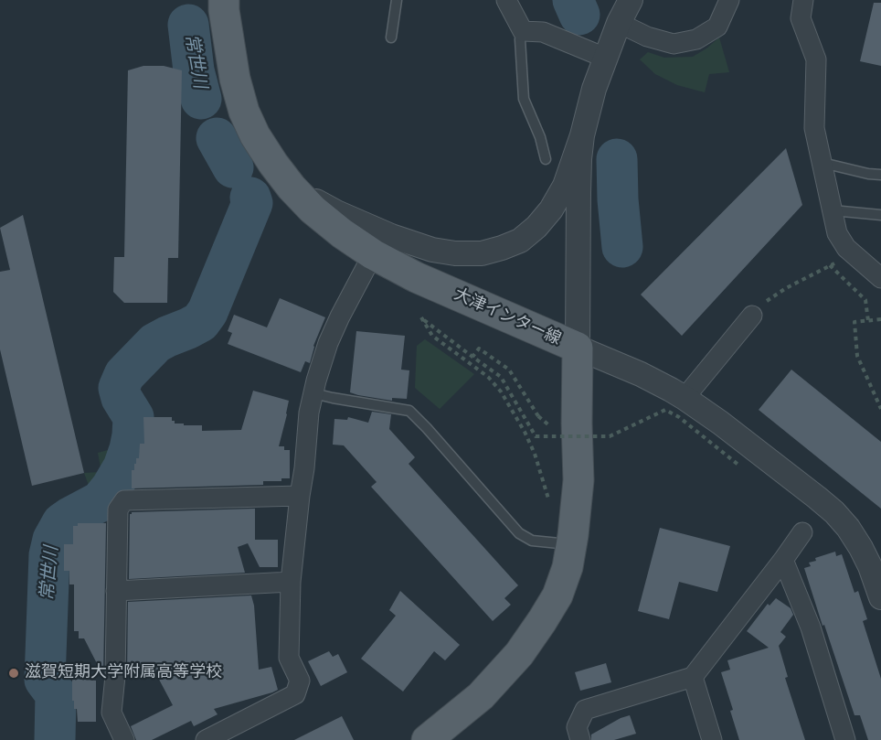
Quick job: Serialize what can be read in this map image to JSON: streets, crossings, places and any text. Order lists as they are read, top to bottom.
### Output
{
  "streets": {
    "main road": ["大津インター線"]
  },
  "water": ["常世川"],
  "places": ["滋賀短期大学附属高等学校"]
}
